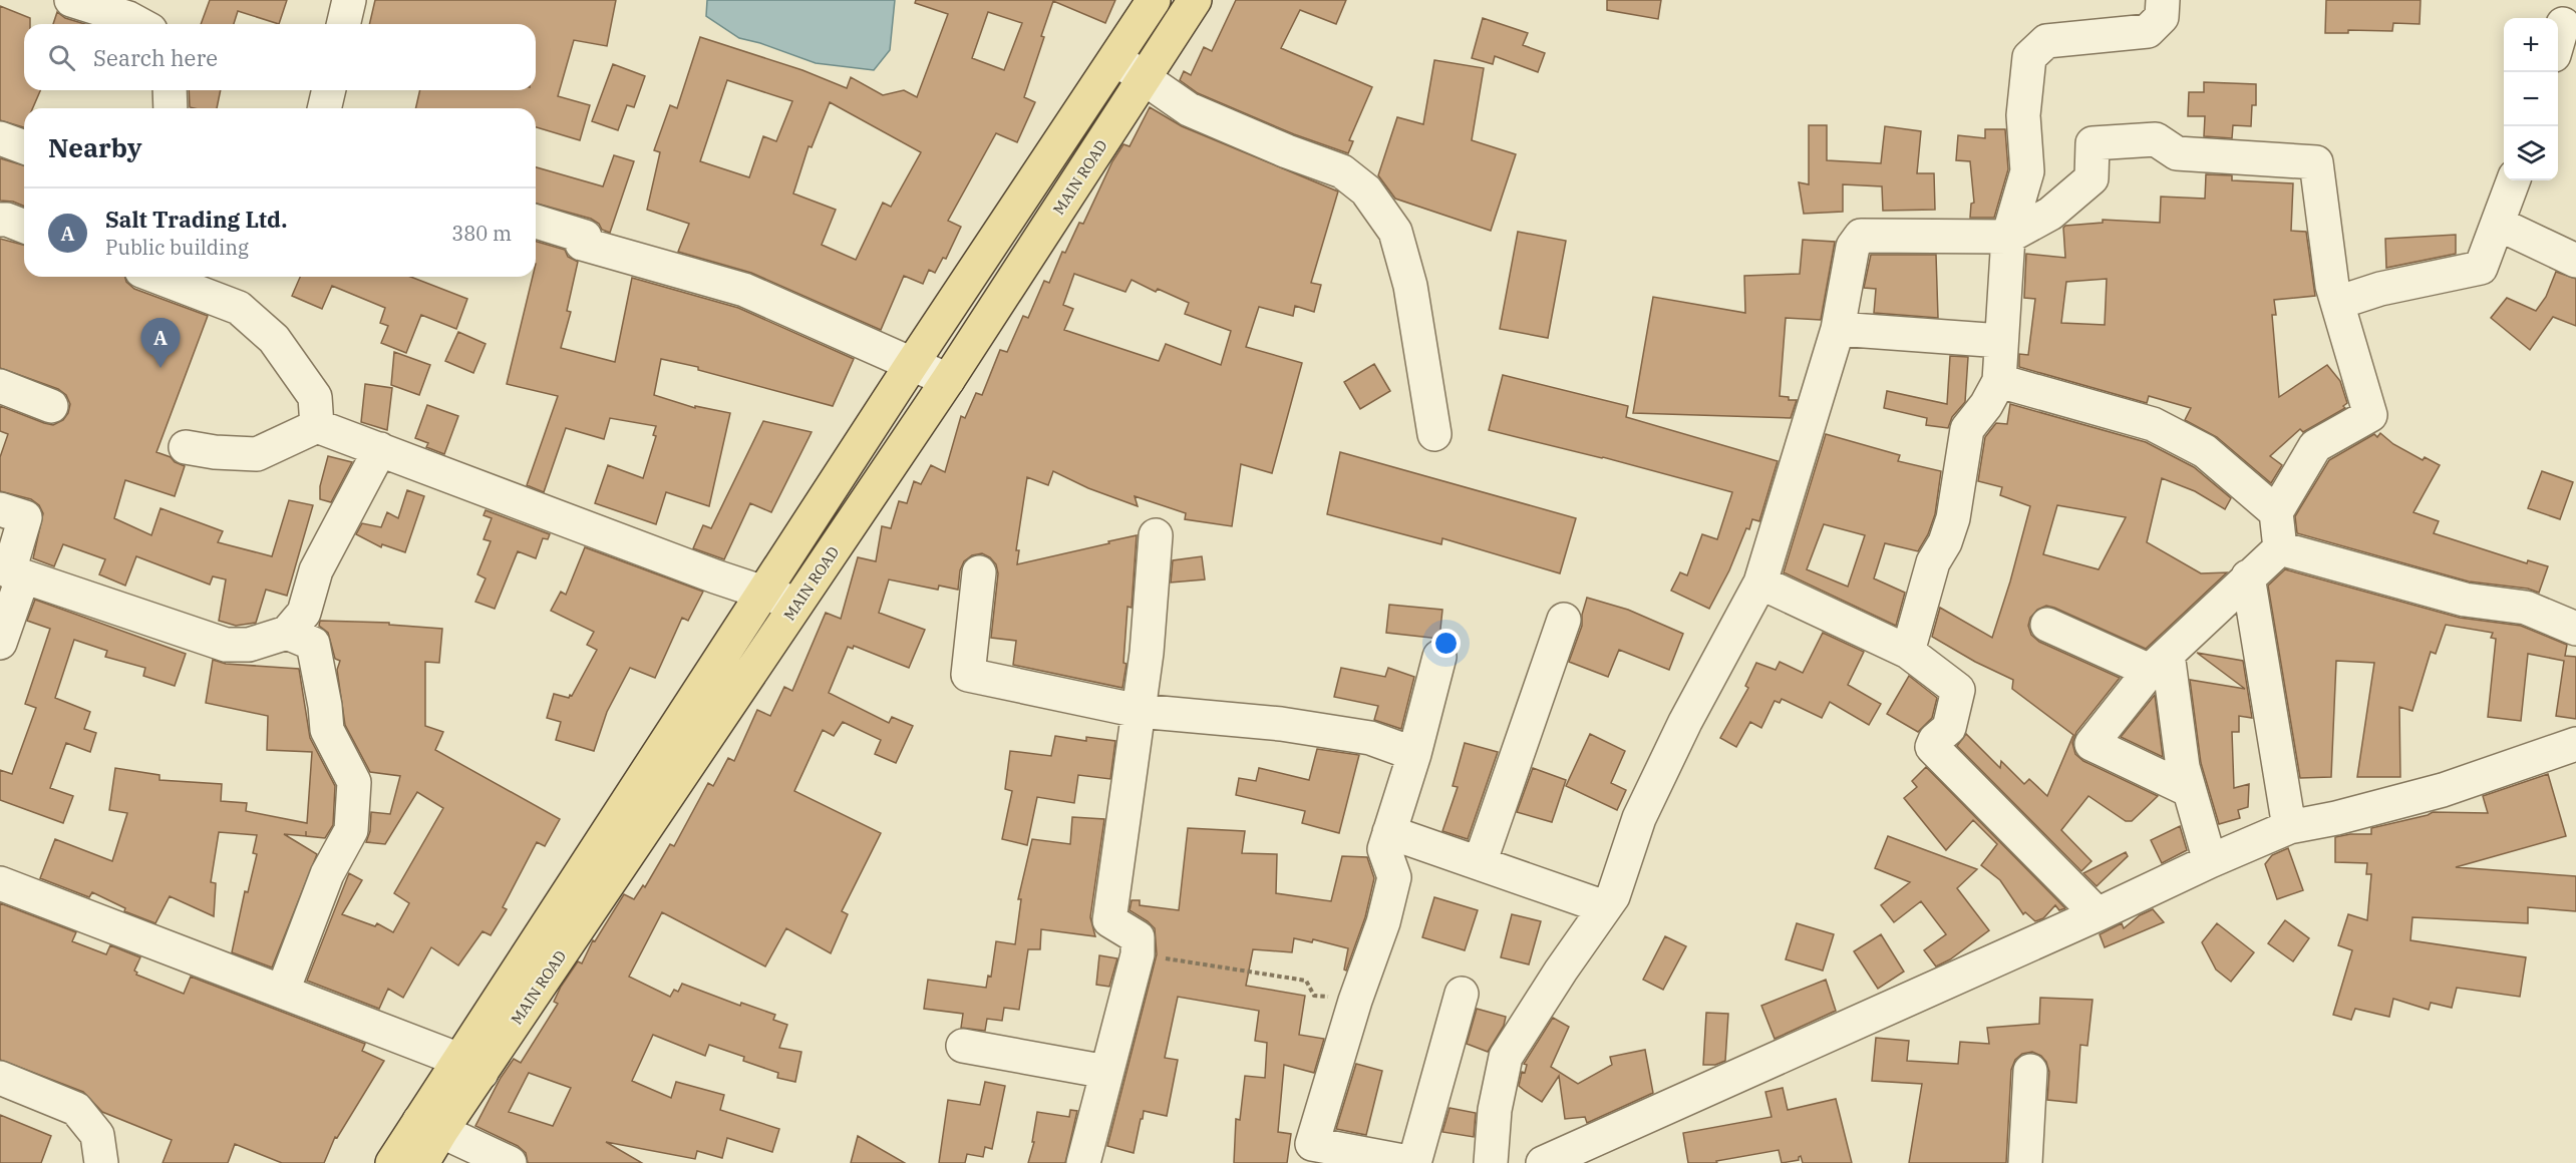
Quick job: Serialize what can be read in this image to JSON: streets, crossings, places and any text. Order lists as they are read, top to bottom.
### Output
{
  "streets": {
    "main road": ["MAIN ROAD"]
  },
  "page": {
    "map_buttons": ["+", "−"],
    "search": "Search here",
    "heading": "Nearby",
    "list": [
      {
        "mark": "A",
        "name": "Salt Trading Ltd.",
        "note": "Public building",
        "value": "380 m"
      }
    ],
    "pins": "A"
  }
}
